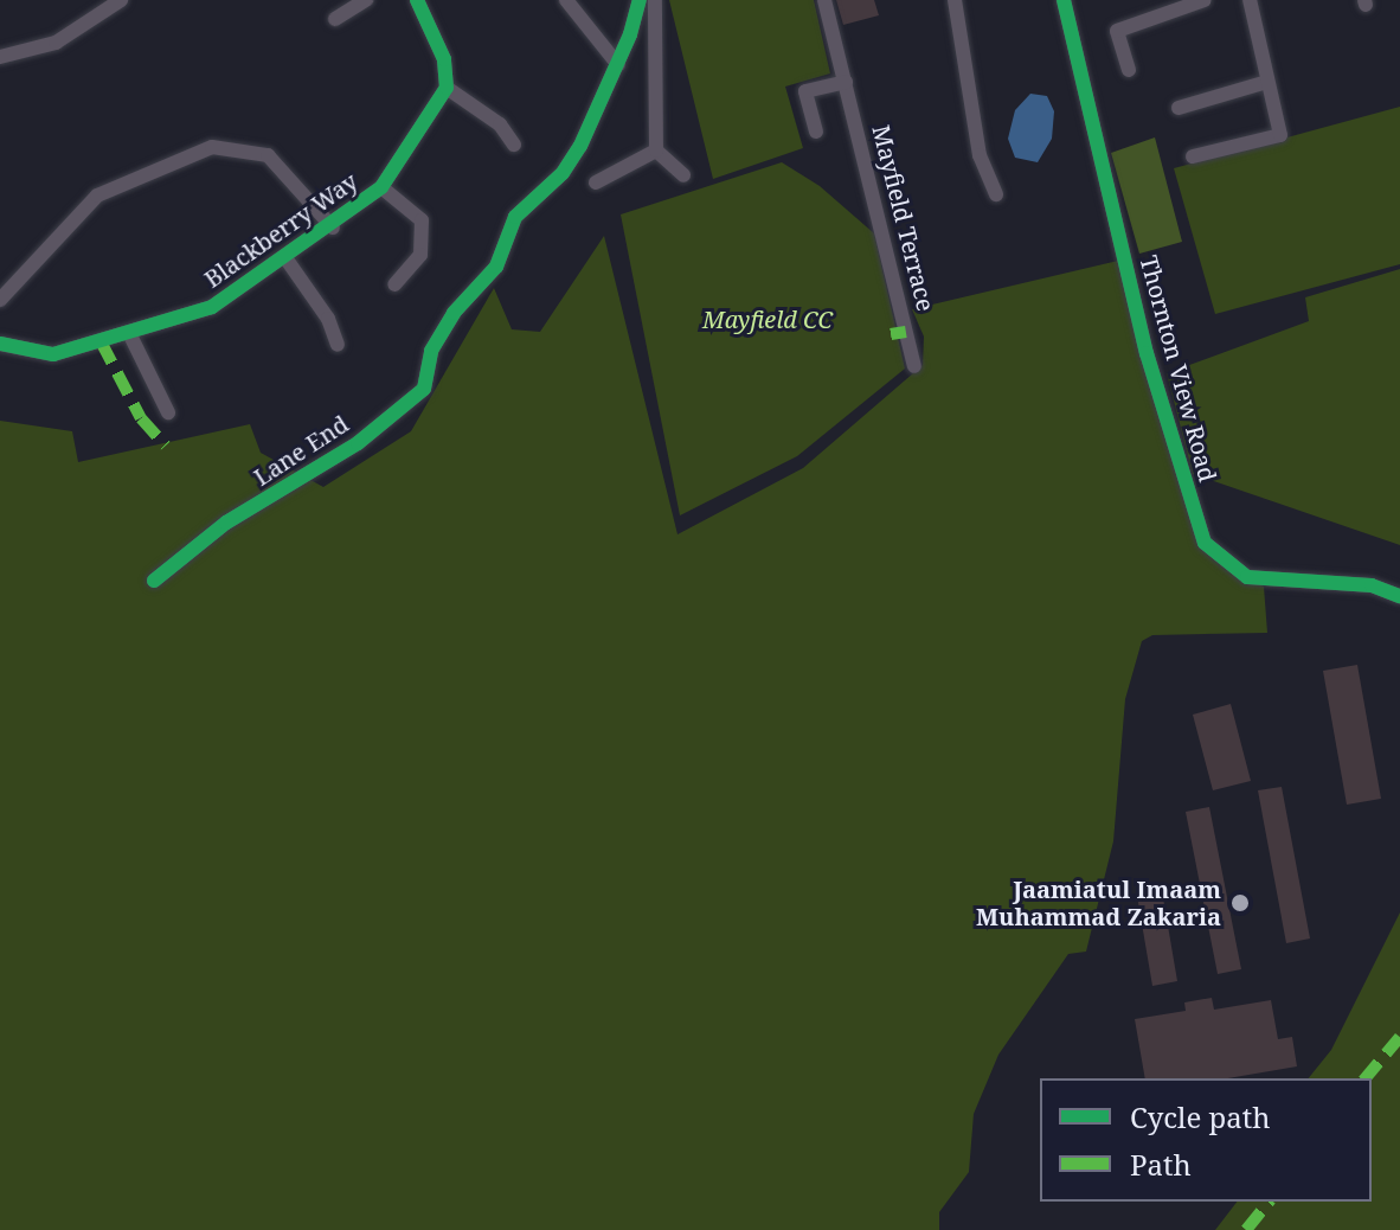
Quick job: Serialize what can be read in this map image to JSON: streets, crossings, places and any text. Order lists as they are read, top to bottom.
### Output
{
  "streets": {
    "street": [
      "Mayfield Terrace",
      "Blackberry Way",
      "Thornton View Road",
      "Lane End"
    ]
  },
  "parks": ["Mayfield CC"],
  "places": ["Jaamiatul Imaam Muhammad Zakaria"],
  "legend": ["Cycle path", "Path"]
}
